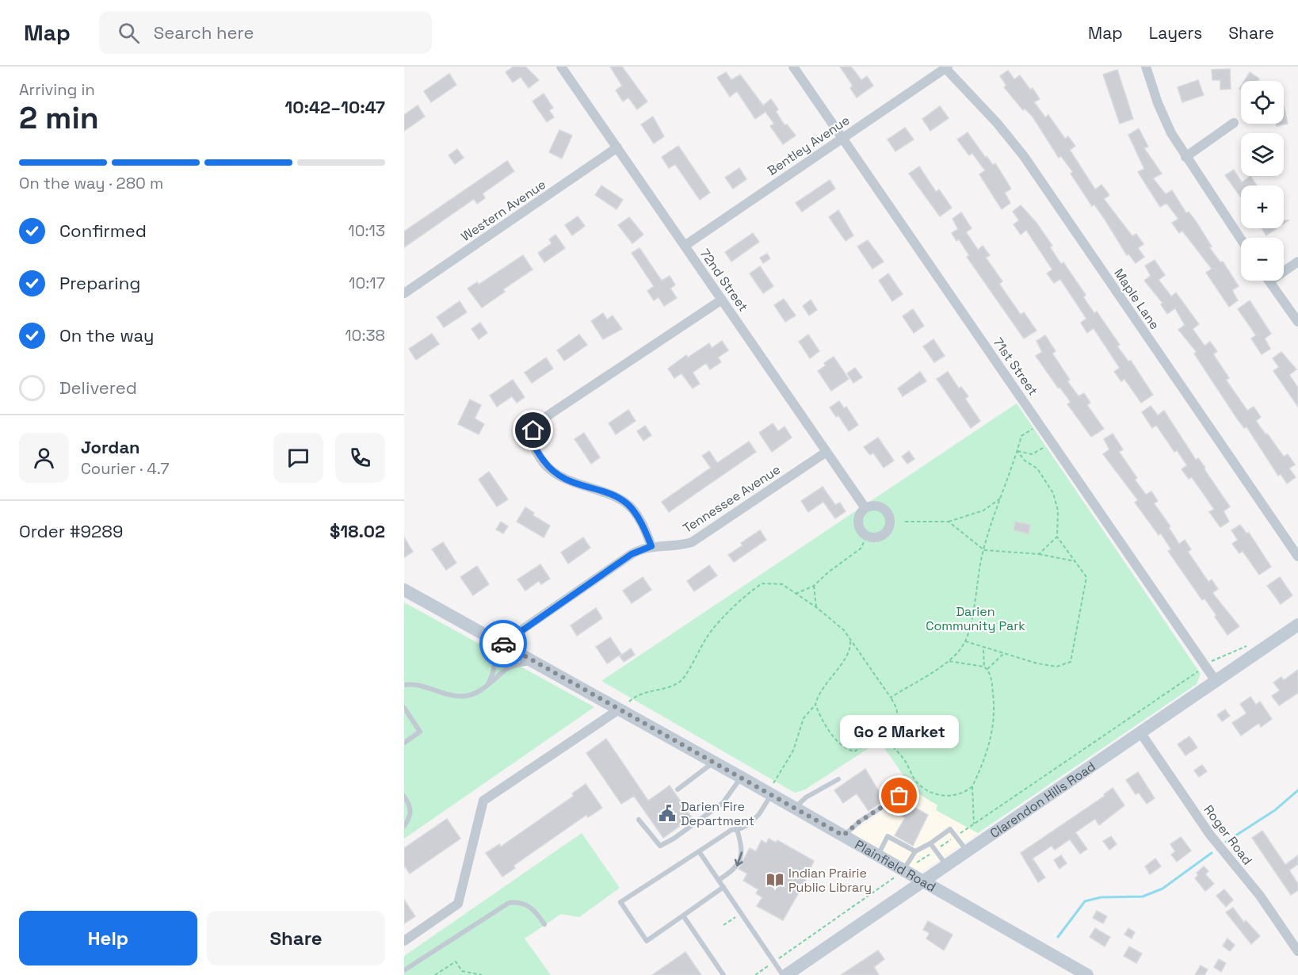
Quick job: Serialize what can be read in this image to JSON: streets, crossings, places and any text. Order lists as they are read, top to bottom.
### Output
{
  "streets": {
    "main road": ["Clarendon Hills Road", "Plainfield Road"],
    "street": [
      "Bentley Avenue",
      "Western Avenue",
      "72nd Street",
      "Maple Lane",
      "71st Street",
      "Tennessee Avenue",
      "Roger Road"
    ]
  },
  "crossings": [
    ["Bentley Avenue", "72nd Street"],
    ["Bentley Avenue", "Maple Lane"],
    ["Bentley Avenue", "71st Street"],
    ["Western Avenue", "72nd Street"],
    ["72nd Street", "Tennessee Avenue"],
    ["71st Street", "Clarendon Hills Road"],
    ["Tennessee Avenue", "Plainfield Road"],
    ["Clarendon Hills Road", "Roger Road"],
    ["Clarendon Hills Road", "Plainfield Road"]
  ],
  "parks": ["Darien Community Park"],
  "places": {
    "other": ["Go 2 Market"],
    "public building": ["Darien Fire Department"],
    "library": ["Indian Prairie Public Library"]
  },
  "page": {
    "header": "Map",
    "search": "Search here",
    "nav": ["Map", "Layers", "Share"],
    "heading": ["2 min", "Arriving in", "10:42–10:47"],
    "panel": [
      "Jordan",
      "Courier · 4.7",
      "Order #9289",
      "$18.02"
    ],
    "map_buttons": ["+", "−"],
    "bar": "On the way · 280 m",
    "list": [
      ["Confirmed", "10:13"],
      ["Preparing", "10:17"],
      ["On the way", "10:38"],
      "Delivered"
    ],
    "bubble": "Go 2 Market",
    "buttons": ["Help", "Share"]
  }
}
